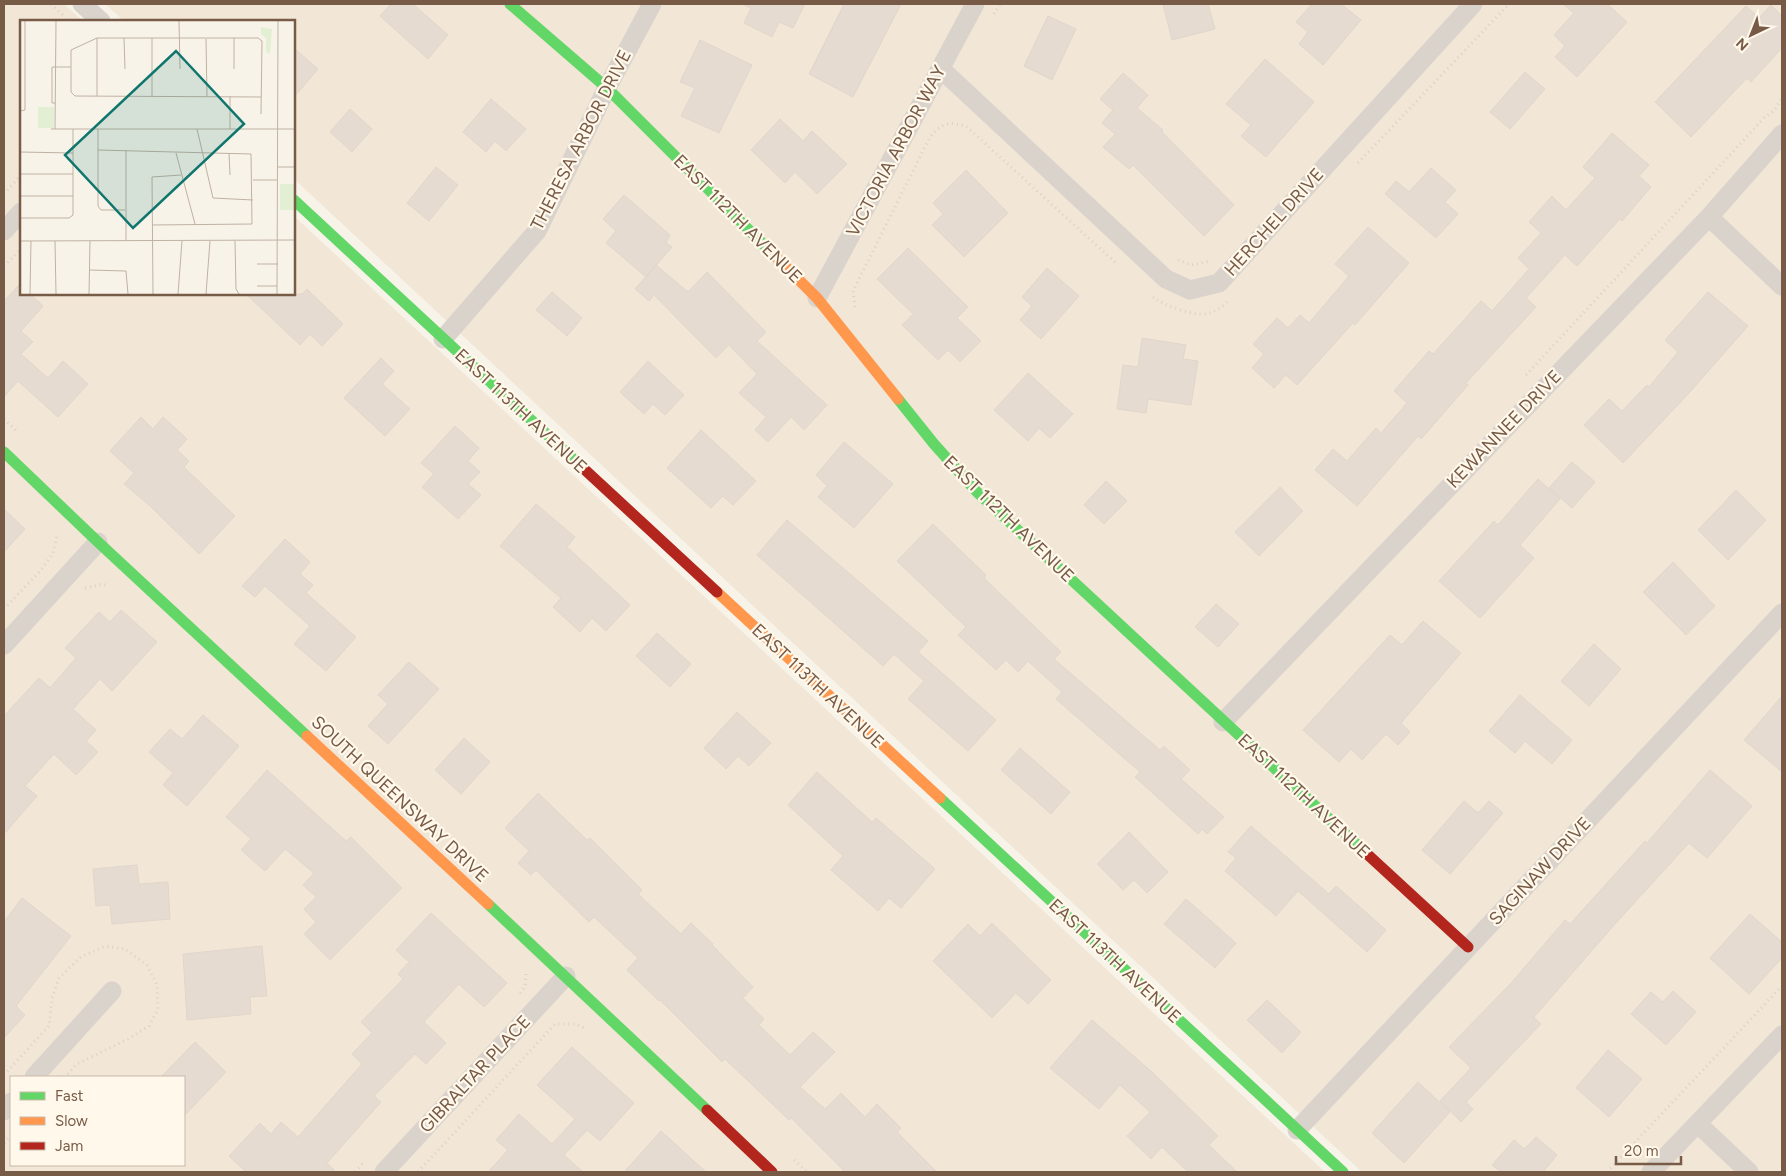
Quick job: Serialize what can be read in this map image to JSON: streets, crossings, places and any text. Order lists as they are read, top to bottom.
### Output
{
  "streets": {
    "street": [
      "THERESA ARBOR DRIVE",
      "VICTORIA ARBOR WAY",
      "EAST 112TH AVENUE",
      "HERCHEL DRIVE",
      "EAST 113TH AVENUE",
      "KEWANNEE DRIVE",
      "SOUTH QUEENSWAY DRIVE",
      "SAGINAW DRIVE",
      "GIBRALTAR PLACE"
    ]
  },
  "crossings": [
    ["THERESA ARBOR DRIVE", "EAST 112TH AVENUE"],
    ["THERESA ARBOR DRIVE", "EAST 113TH AVENUE"],
    ["VICTORIA ARBOR WAY", "EAST 112TH AVENUE"],
    ["VICTORIA ARBOR WAY", "HERCHEL DRIVE"],
    ["EAST 112TH AVENUE", "KEWANNEE DRIVE"],
    ["EAST 112TH AVENUE", "SAGINAW DRIVE"],
    ["EAST 113TH AVENUE", "SAGINAW DRIVE"],
    ["SOUTH QUEENSWAY DRIVE", "GIBRALTAR PLACE"]
  ],
  "legend": ["Fast", "Slow", "Jam"],
  "scale_bar": "20 m",
  "north": "bottom left"
}
